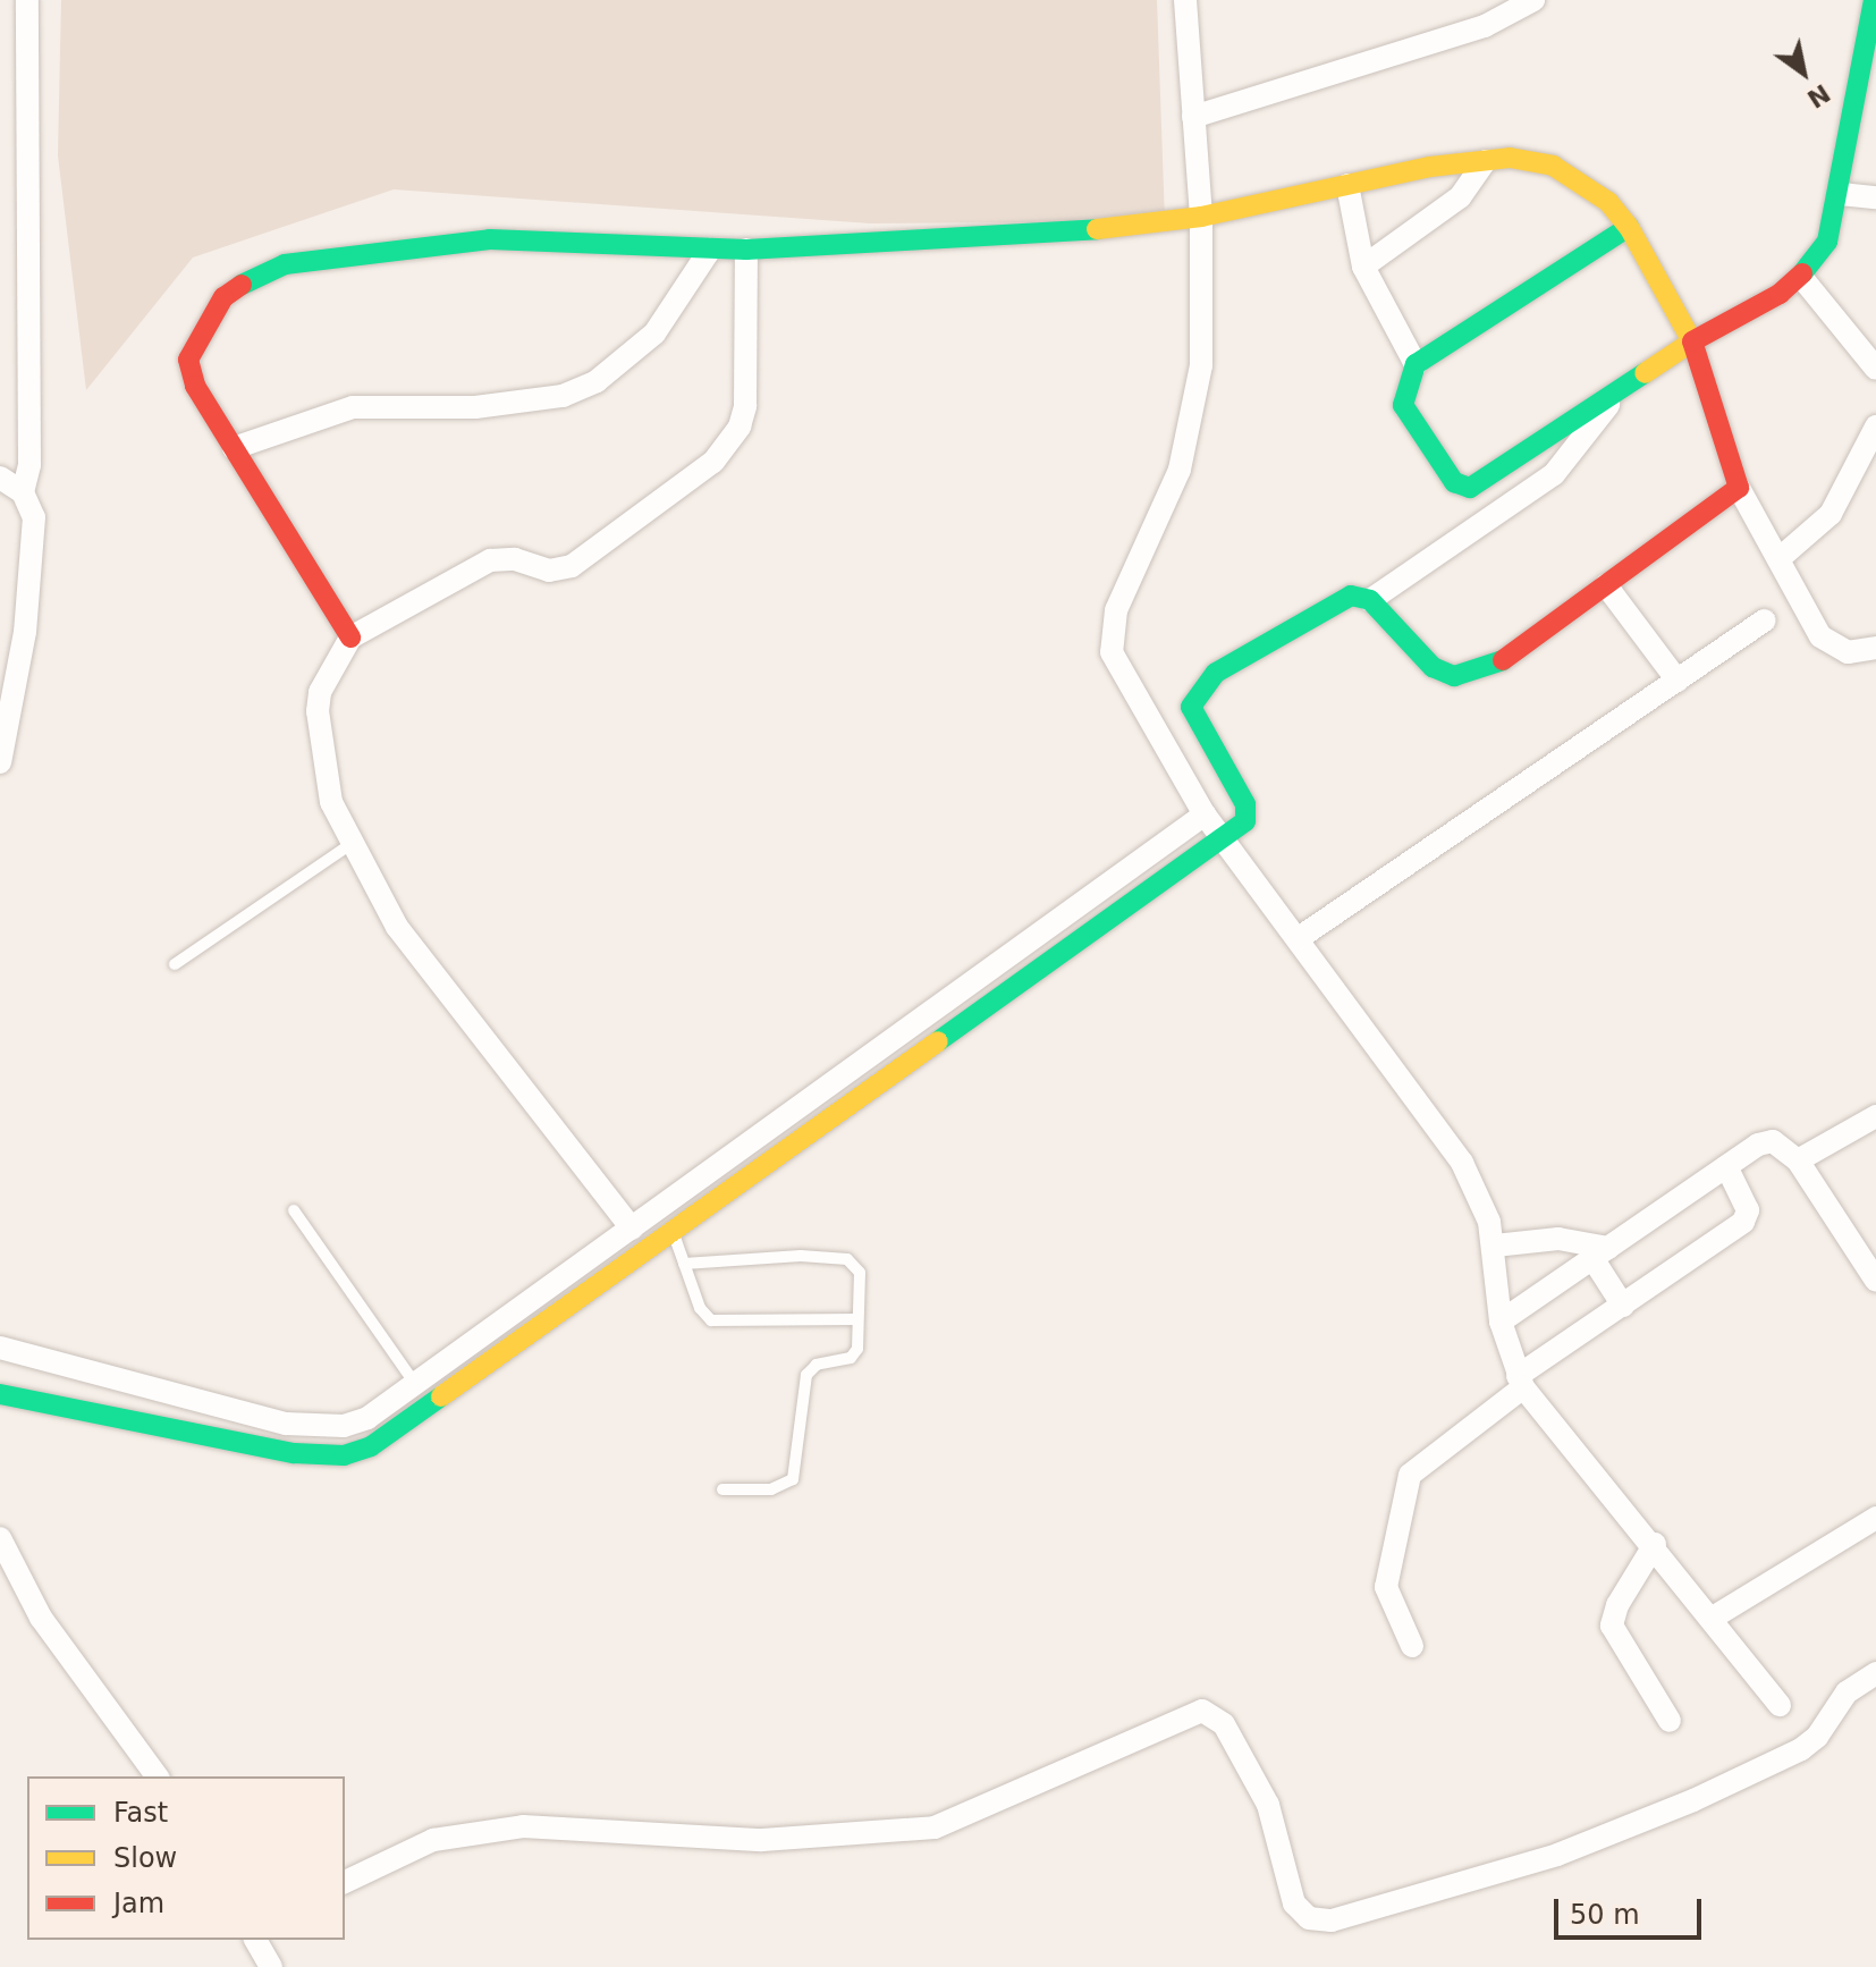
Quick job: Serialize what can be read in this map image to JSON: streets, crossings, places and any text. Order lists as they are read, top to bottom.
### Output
{
  "legend": ["Fast", "Slow", "Jam"],
  "scale_bar": "50 m",
  "north": "bottom right"
}
